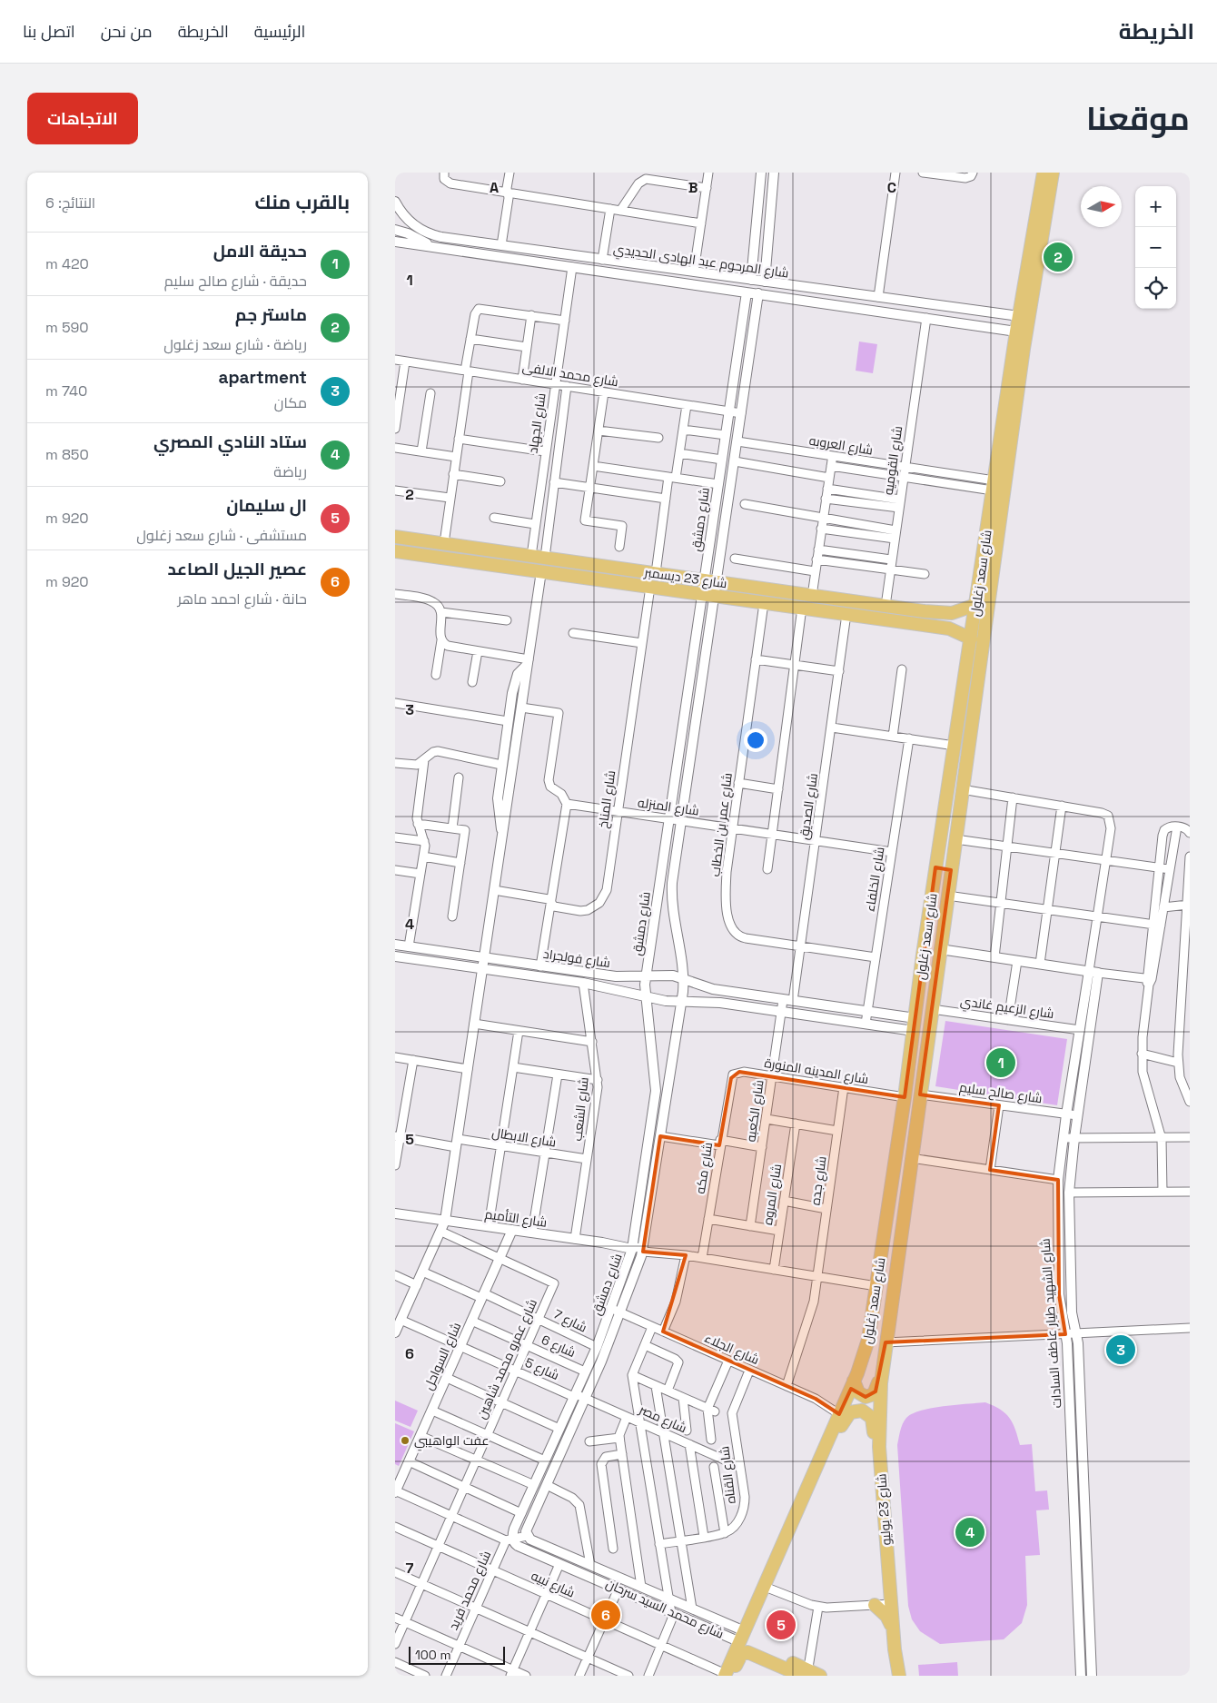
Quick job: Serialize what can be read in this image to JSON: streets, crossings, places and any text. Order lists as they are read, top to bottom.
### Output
{
  "streets": {
    "main road": [
      "شارع سعد زغلول",
      "شارع 23 ديسمبر",
      "شارع 23 يوليو",
      "شارع محمد السيد سرحان"
    ],
    "street": [
      "شارع المرحوم عبد الهادى الحديدي",
      "شارع محمد الالفى",
      "شارع الجهاد",
      "شارع العروبه",
      "شارع القوميه",
      "شارع دمشق",
      "شارع المناخ",
      "شارع المنزله",
      "شارع الصديق",
      "شارع عمر بن الخطاب",
      "شارع الخلفاء",
      "شارع فولجراد",
      "شارع الزعيم غاندي",
      "شارع المدينه المنورة",
      "شارع صالح سليم",
      "شارع الشعب",
      "شارع الكعبه",
      "شارع الابطال",
      "شارع مكه",
      "شارع جده",
      "شارع المروه",
      "شارع التأميم",
      "شارع 7",
      "شارع الشهيد طيار عاطف السادات",
      "شارع 6",
      "شارع الجلاء",
      "شارع السواحل",
      "شارع عمرو محمد شاهين",
      "شارع 5",
      "شارع مصر",
      "شارع القناه",
      "شارع نبيه",
      "شارع محمد فريد"
    ]
  },
  "crossings": [
    ["شارع المرحوم عبد الهادى الحديدي", "شارع الجهاد"],
    ["شارع المرحوم عبد الهادى الحديدي", "شارع القوميه"],
    ["شارع المرحوم عبد الهادى الحديدي", "شارع دمشق"],
    ["شارع المرحوم عبد الهادى الحديدي", "شارع سعد زغلول"],
    ["شارع محمد الالفى", "شارع الجهاد"],
    ["شارع محمد الالفى", "شارع دمشق"],
    ["شارع الجهاد", "شارع 23 ديسمبر"],
    ["شارع العروبه", "شارع القوميه"],
    ["شارع العروبه", "شارع دمشق"],
    ["شارع العروبه", "شارع سعد زغلول"],
    ["شارع القوميه", "شارع 23 ديسمبر"],
    ["شارع دمشق", "شارع 23 ديسمبر"],
    ["شارع دمشق", "شارع المنزله"],
    ["شارع دمشق", "شارع فولجراد"],
    ["شارع دمشق", "شارع التأميم"],
    ["شارع دمشق", "شارع 7"],
    ["شارع دمشق", "شارع 6"],
    ["شارع دمشق", "شارع الجلاء"],
    ["شارع دمشق", "شارع 5"],
    ["شارع دمشق", "شارع مصر"],
    ["شارع دمشق", "شارع محمد فريد"],
    ["شارع دمشق", "شارع محمد السيد سرحان"],
    ["شارع سعد زغلول", "شارع 23 ديسمبر"],
    ["شارع سعد زغلول", "شارع فولجراد"],
    ["شارع سعد زغلول", "شارع الزعيم غاندي"],
    ["شارع سعد زغلول", "شارع المدينه المنورة"],
    ["شارع سعد زغلول", "شارع صالح سليم"],
    ["شارع سعد زغلول", "شارع التأميم"],
    ["شارع سعد زغلول", "شارع الجلاء"],
    ["شارع سعد زغلول", "شارع 23 يوليو"],
    ["شارع سعد زغلول", "شارع نبيه"],
    ["شارع سعد زغلول", "شارع محمد السيد سرحان"],
    ["شارع 23 ديسمبر", "شارع المناخ"],
    ["شارع 23 ديسمبر", "شارع الصديق"],
    ["شارع 23 ديسمبر", "شارع عمر بن الخطاب"],
    ["شارع المناخ", "شارع المنزله"],
    ["شارع المنزله", "شارع الصديق"],
    ["شارع المنزله", "شارع عمر بن الخطاب"],
    ["شارع المنزله", "شارع الخلفاء"],
    ["شارع الصديق", "شارع عمر بن الخطاب"],
    ["شارع الصديق", "شارع فولجراد"],
    ["شارع الصديق", "شارع الكعبه"],
    ["شارع عمر بن الخطاب", "شارع الخلفاء"],
    ["شارع الخلفاء", "شارع فولجراد"],
    ["شارع فولجراد", "شارع الشعب"],
    ["شارع فولجراد", "شارع الكعبه"],
    ["شارع الزعيم غاندي", "شارع الشهيد طيار عاطف السادات"],
    ["شارع المدينه المنورة", "شارع الكعبه"],
    ["شارع المدينه المنورة", "شارع مكه"],
    ["شارع المدينه المنورة", "شارع جده"],
    ["شارع صالح سليم", "شارع الشهيد طيار عاطف السادات"],
    ["شارع الشعب", "شارع الابطال"],
    ["شارع الشعب", "شارع التأميم"],
    ["شارع مكه", "شارع التأميم"],
    ["شارع جده", "شارع التأميم"],
    ["شارع جده", "شارع الجلاء"],
    ["شارع المروه", "شارع التأميم"],
    ["شارع التأميم", "شارع السواحل"],
    ["شارع 7", "شارع السواحل"],
    ["شارع 7", "شارع عمرو محمد شاهين"],
    ["شارع 6", "شارع السواحل"],
    ["شارع 6", "شارع عمرو محمد شاهين"],
    ["شارع الجلاء", "شارع القناه"],
    ["شارع السواحل", "شارع عمرو محمد شاهين"],
    ["شارع السواحل", "شارع 5"],
    ["شارع السواحل", "شارع محمد السيد سرحان"],
    ["شارع عمرو محمد شاهين", "شارع 5"],
    ["شارع عمرو محمد شاهين", "شارع نبيه"],
    ["شارع عمرو محمد شاهين", "شارع محمد السيد سرحان"],
    ["شارع 5", "شارع مصر"],
    ["شارع مصر", "شارع القناه"],
    ["شارع نبيه", "شارع محمد فريد"],
    ["شارع نبيه", "شارع محمد السيد سرحان"],
    ["شارع محمد فريد", "شارع محمد السيد سرحان"]
  ],
  "places": ["عفت الواهيبي"],
  "scale_bar": "100 m",
  "north": "right",
  "page": {
    "header": "الخريطة",
    "nav": [
      "الرئيسية",
      "الخريطة",
      "من نحن",
      "اتصل بنا"
    ],
    "title": "موقعنا",
    "buttons": "الاتجاهات",
    "heading": ["بالقرب منك", "النتائج: 6"],
    "map_buttons": ["+", "−"],
    "list": [
      {
        "mark": "1",
        "name": "حديقة الامل",
        "note": "حديقة · شارع صالح سليم",
        "value": "420 m"
      },
      {
        "mark": "2",
        "name": "ماستر جم",
        "note": "رياضة · شارع سعد زغلول",
        "value": "590 m"
      },
      {
        "mark": "3",
        "name": "apartment",
        "note": "مكان",
        "value": "740 m"
      },
      {
        "mark": "4",
        "name": "ستاد النادي المصري",
        "note": "رياضة",
        "value": "850 m"
      },
      {
        "mark": "5",
        "name": "ال سليمان",
        "note": "مستشفى · شارع سعد زغلول",
        "value": "920 m"
      },
      {
        "mark": "6",
        "name": "عصير الجيل الصاعد",
        "note": "حانة · شارع احمد ماهر",
        "value": "920 m"
      }
    ],
    "pins": [
      "2",
      "1",
      "3",
      "4",
      "6",
      "5"
    ],
    "scale": "100 m"
  },
  "grid": {
    "columns": ["A", "B", "C"],
    "rows": [
      "1",
      "2",
      "3",
      "4",
      "5",
      "6",
      "7"
    ]
  }
}
